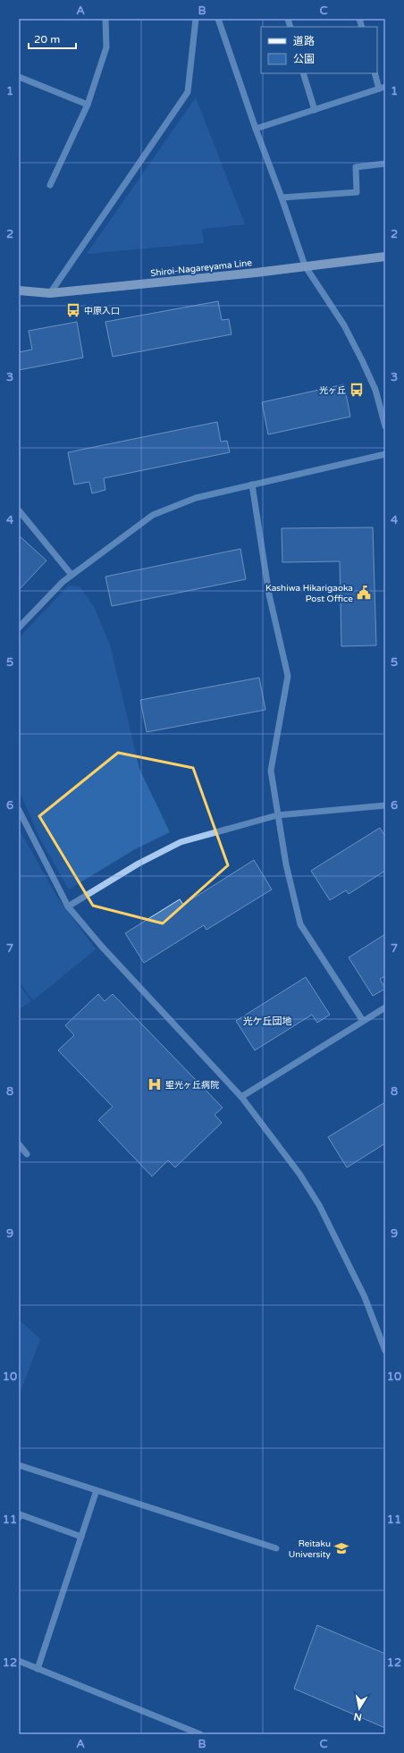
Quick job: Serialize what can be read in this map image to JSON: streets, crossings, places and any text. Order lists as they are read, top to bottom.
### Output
{
  "streets": {
    "main road": ["Shiroi-Nagareyama Line"]
  },
  "districts": ["光ケ丘団地"],
  "places": {
    "bus stop": ["中原入口", "光ヶ丘"],
    "public building": ["Kashiwa Hikarigaoka Post Office"],
    "hospital": ["聖光ヶ丘病院"],
    "school or university": ["Reitaku University"]
  },
  "legend": ["道路", "公園"],
  "scale_bar": "20 m",
  "north": "bottom",
  "grid": {
    "columns": ["A", "B", "C"],
    "rows": [
      "1",
      "2",
      "3",
      "4",
      "5",
      "6",
      "7",
      "8",
      "9",
      "10",
      "11",
      "12"
    ]
  }
}
